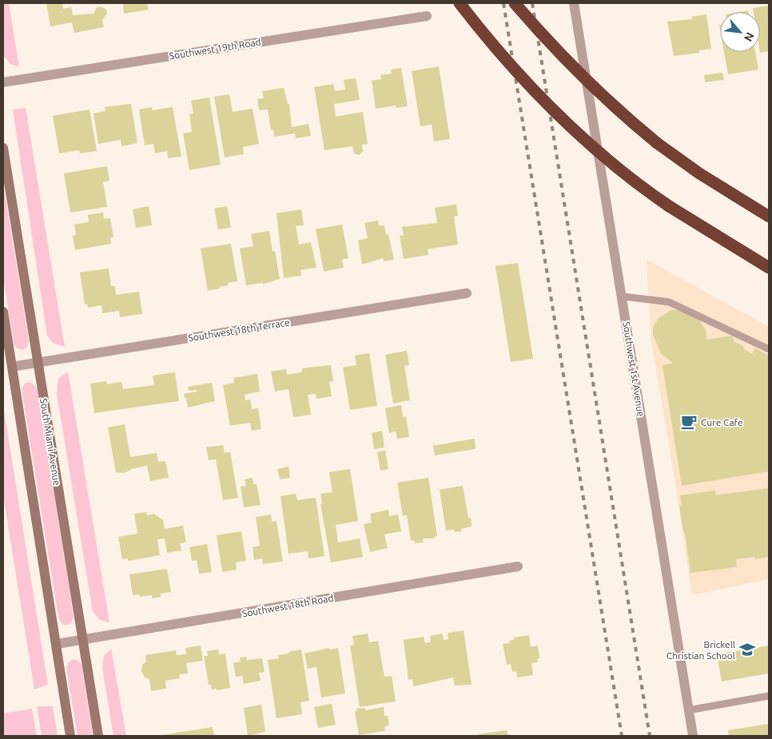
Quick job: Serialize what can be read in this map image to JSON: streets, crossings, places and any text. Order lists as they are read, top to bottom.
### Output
{
  "streets": {
    "main road": ["South Miami Avenue"],
    "street": [
      "Southwest 19th Road",
      "Southwest 18th Terrace",
      "Southwest 1st Avenue",
      "Southwest 18th Road"
    ]
  },
  "crossings": [
    ["Southwest 18th Terrace", "South Miami Avenue"],
    ["South Miami Avenue", "Southwest 18th Road"]
  ],
  "places": {
    "cafe": ["Cure Cafe"],
    "school or university": ["Brickell Christian School"]
  },
  "north": "bottom right"
}
